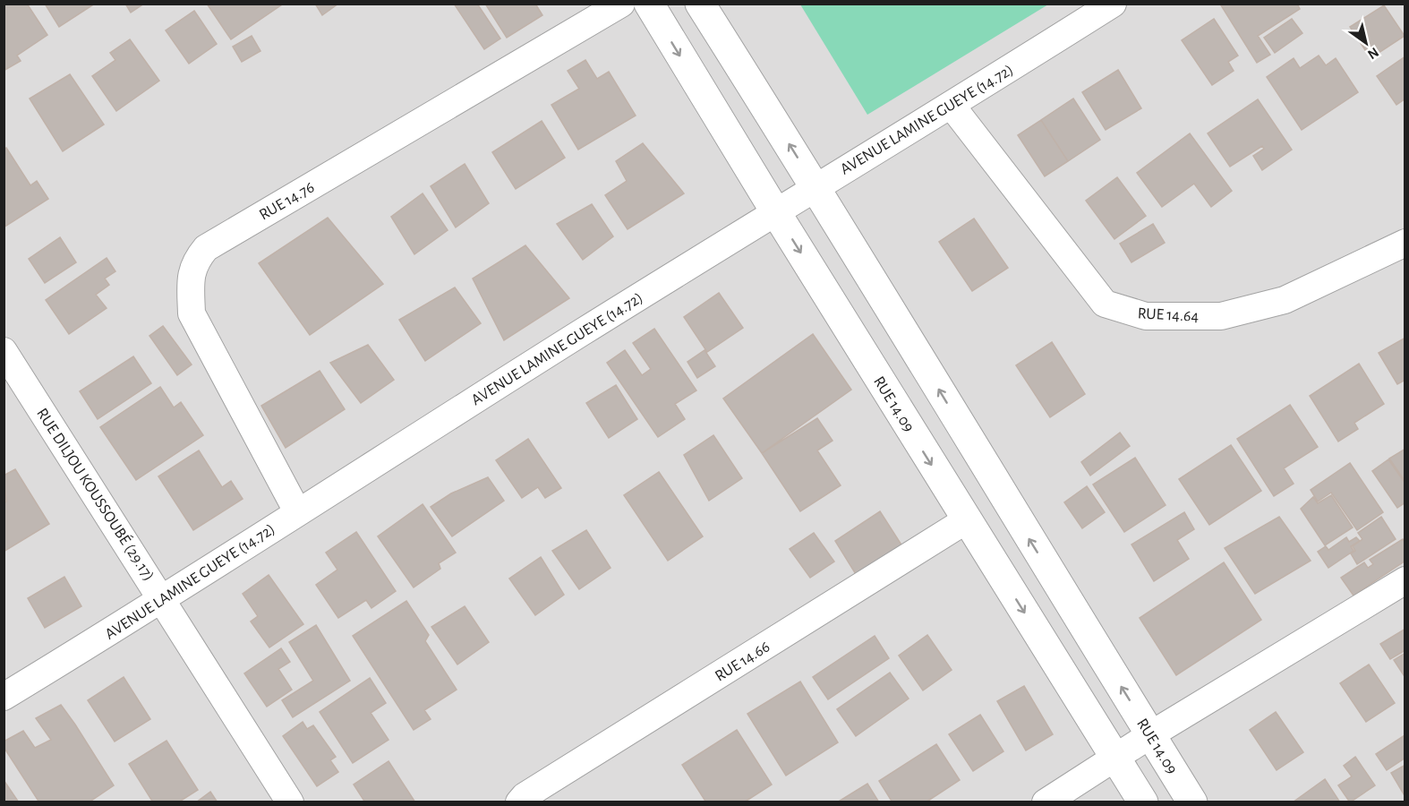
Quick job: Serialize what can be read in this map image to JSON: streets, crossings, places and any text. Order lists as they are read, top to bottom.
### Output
{
  "streets": {
    "street": [
      "AVENUE LAMINE GUEYE (14.72)",
      "RUE 14.76",
      "RUE 14.64",
      "RUE 14.09",
      "RUE DILJOU KOUSSOUBÉ (29.17)",
      "RUE 14.66"
    ]
  },
  "crossings": [
    ["AVENUE LAMINE GUEYE (14.72)", "RUE 14.76"],
    ["AVENUE LAMINE GUEYE (14.72)", "RUE 14.64"],
    ["AVENUE LAMINE GUEYE (14.72)", "RUE 14.09"],
    ["AVENUE LAMINE GUEYE (14.72)", "RUE DILJOU KOUSSOUBÉ (29.17)"],
    ["RUE 14.09", "RUE 14.66"]
  ],
  "north": "bottom right"
}
